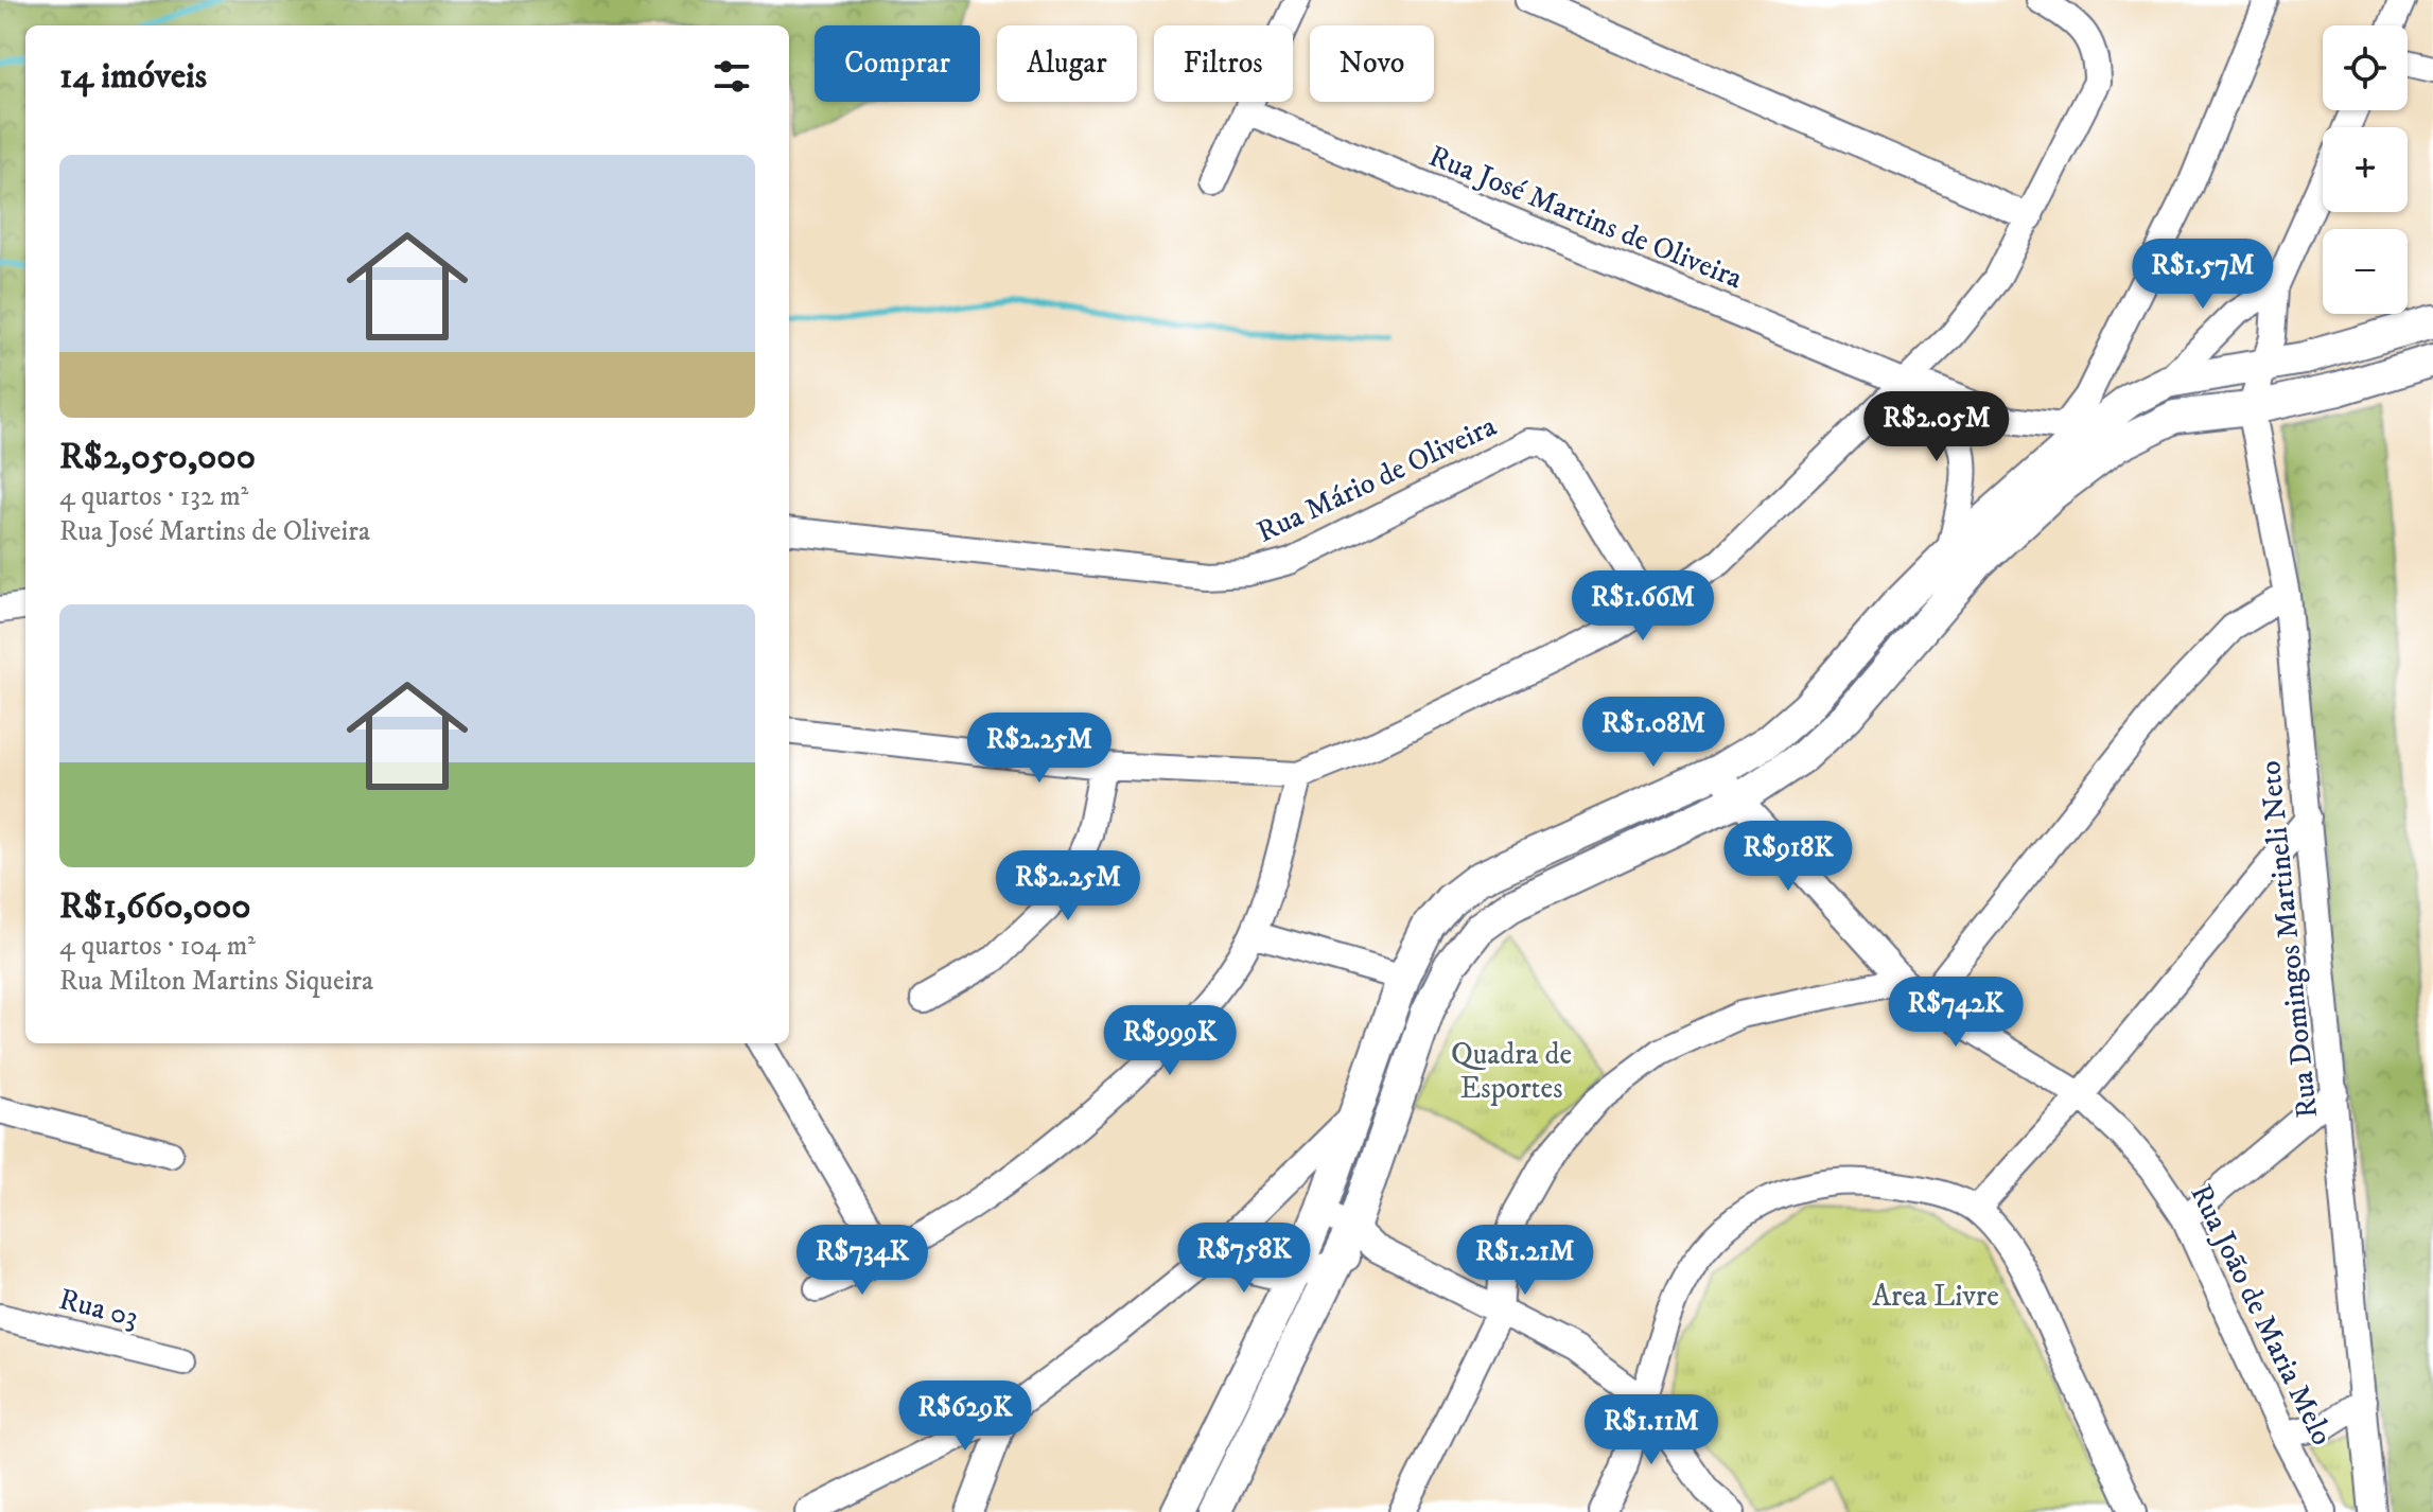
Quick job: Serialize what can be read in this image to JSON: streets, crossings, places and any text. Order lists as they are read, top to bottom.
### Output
{
  "streets": {
    "street": [
      "Rua José Martins de Oliveira",
      "Rua Mário de Oliveira",
      "Rua Domingos Martineli Neto",
      "Rua 03",
      "Rua João de Maria Melo"
    ]
  },
  "parks": ["Quadra de Esportes", "Area Livre"],
  "page": {
    "map_buttons": ["+", "−"],
    "chip": [
      "Comprar",
      "Alugar",
      "Filtros",
      "Novo"
    ],
    "heading": "14 imóveis",
    "list": [
      {
        "name": "R$2,050,000",
        "note": "4 quartos · 132 m² · Rua José Martins de Oliveira"
      },
      {
        "name": "R$1,660,000",
        "note": "4 quartos · 104 m² · Rua Milton Martins Siqueira"
      }
    ],
    "price": [
      "R$1.57M",
      "R$2.05M",
      "R$1.66M",
      "R$1.08M",
      "R$2.25M",
      "R$918K",
      "R$2.25M",
      "R$742K",
      "R$999K",
      "R$758K",
      "R$734K",
      "R$1.21M",
      "R$629K",
      "R$1.11M"
    ]
  }
}
